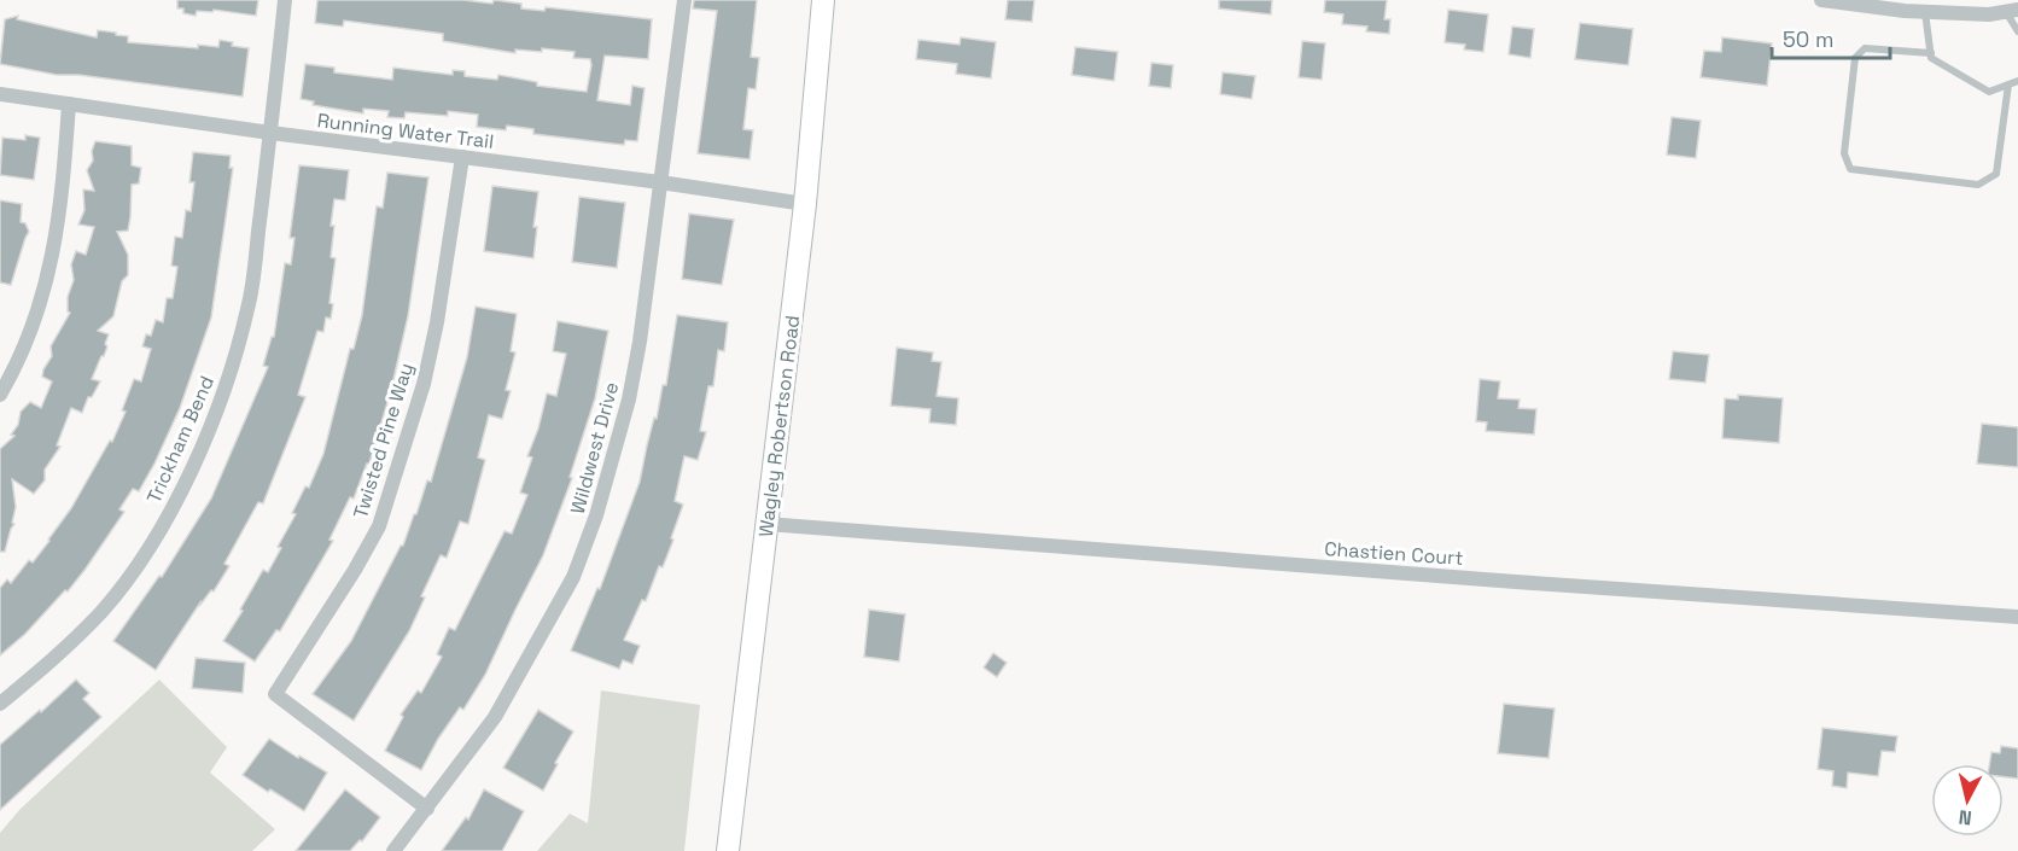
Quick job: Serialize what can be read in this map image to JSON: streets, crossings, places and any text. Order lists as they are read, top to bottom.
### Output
{
  "streets": {
    "street": [
      "Running Water Trail",
      "Wagley Robertson Road",
      "Trickham Bend",
      "Twisted Pine Way",
      "Wildwest Drive",
      "Chastien Court"
    ]
  },
  "crossings": [
    ["Running Water Trail", "Wagley Robertson Road"],
    ["Running Water Trail", "Trickham Bend"],
    ["Running Water Trail", "Twisted Pine Way"],
    ["Running Water Trail", "Wildwest Drive"],
    ["Wagley Robertson Road", "Chastien Court"],
    ["Twisted Pine Way", "Wildwest Drive"]
  ],
  "scale_bar": "50 m",
  "north": "bottom"
}
